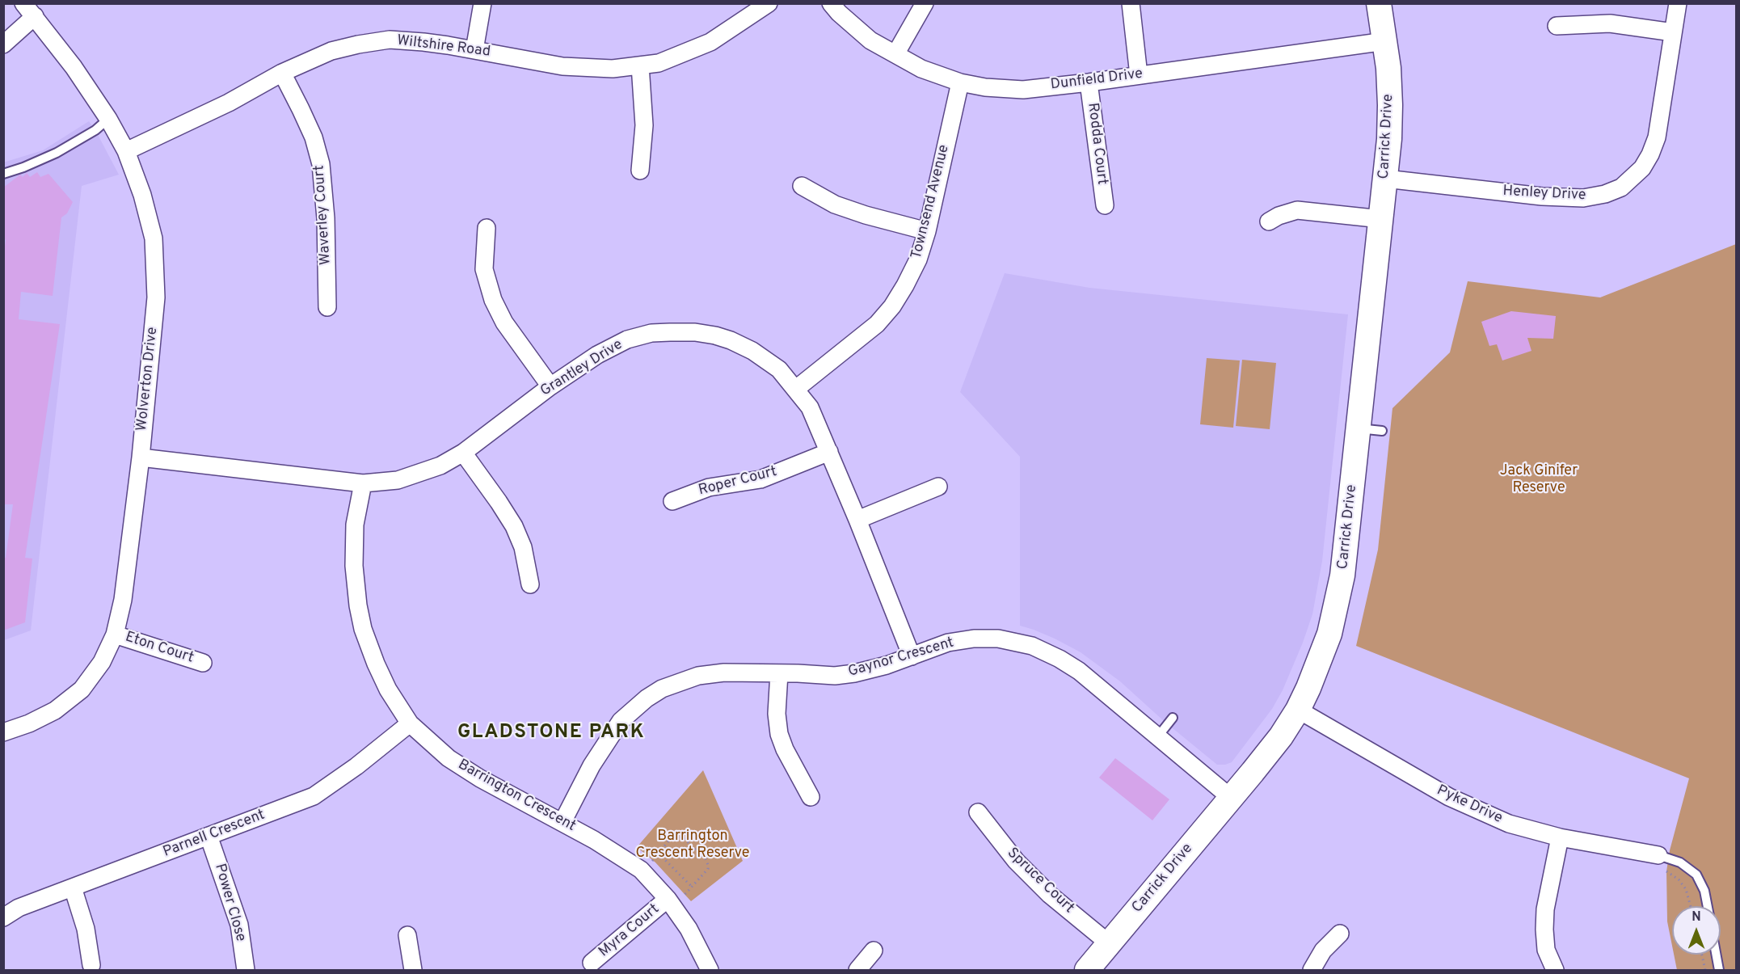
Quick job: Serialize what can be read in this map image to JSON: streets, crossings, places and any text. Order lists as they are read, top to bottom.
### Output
{
  "streets": {
    "street": [
      "Wiltshire Road",
      "Dunfield Drive",
      "Carrick Drive",
      "Rodda Court",
      "Henley Drive",
      "Townsend Avenue",
      "Waverley Court",
      "Grantley Drive",
      "Wolverton Drive",
      "Roper Court",
      "Eton Court",
      "Gaynor Crescent",
      "Barrington Crescent",
      "Pyke Drive",
      "Parnell Crescent",
      "Spruce Court",
      "Power Close",
      "Myra Court"
    ]
  },
  "crossings": [
    ["Wiltshire Road", "Waverley Court"],
    ["Wiltshire Road", "Wolverton Drive"],
    ["Dunfield Drive", "Carrick Drive"],
    ["Dunfield Drive", "Rodda Court"],
    ["Dunfield Drive", "Townsend Avenue"],
    ["Carrick Drive", "Henley Drive"],
    ["Carrick Drive", "Gaynor Crescent"],
    ["Carrick Drive", "Pyke Drive"],
    ["Carrick Drive", "Spruce Court"],
    ["Townsend Avenue", "Grantley Drive"],
    ["Grantley Drive", "Wolverton Drive"],
    ["Grantley Drive", "Roper Court"],
    ["Grantley Drive", "Gaynor Crescent"],
    ["Grantley Drive", "Barrington Crescent"],
    ["Wolverton Drive", "Eton Court"],
    ["Gaynor Crescent", "Barrington Crescent"],
    ["Barrington Crescent", "Parnell Crescent"],
    ["Barrington Crescent", "Myra Court"],
    ["Parnell Crescent", "Power Close"]
  ],
  "districts": ["GLADSTONE PARK"],
  "parks": ["Jack Ginifer Reserve", "Barrington Crescent Reserve"],
  "north": "top"
}
